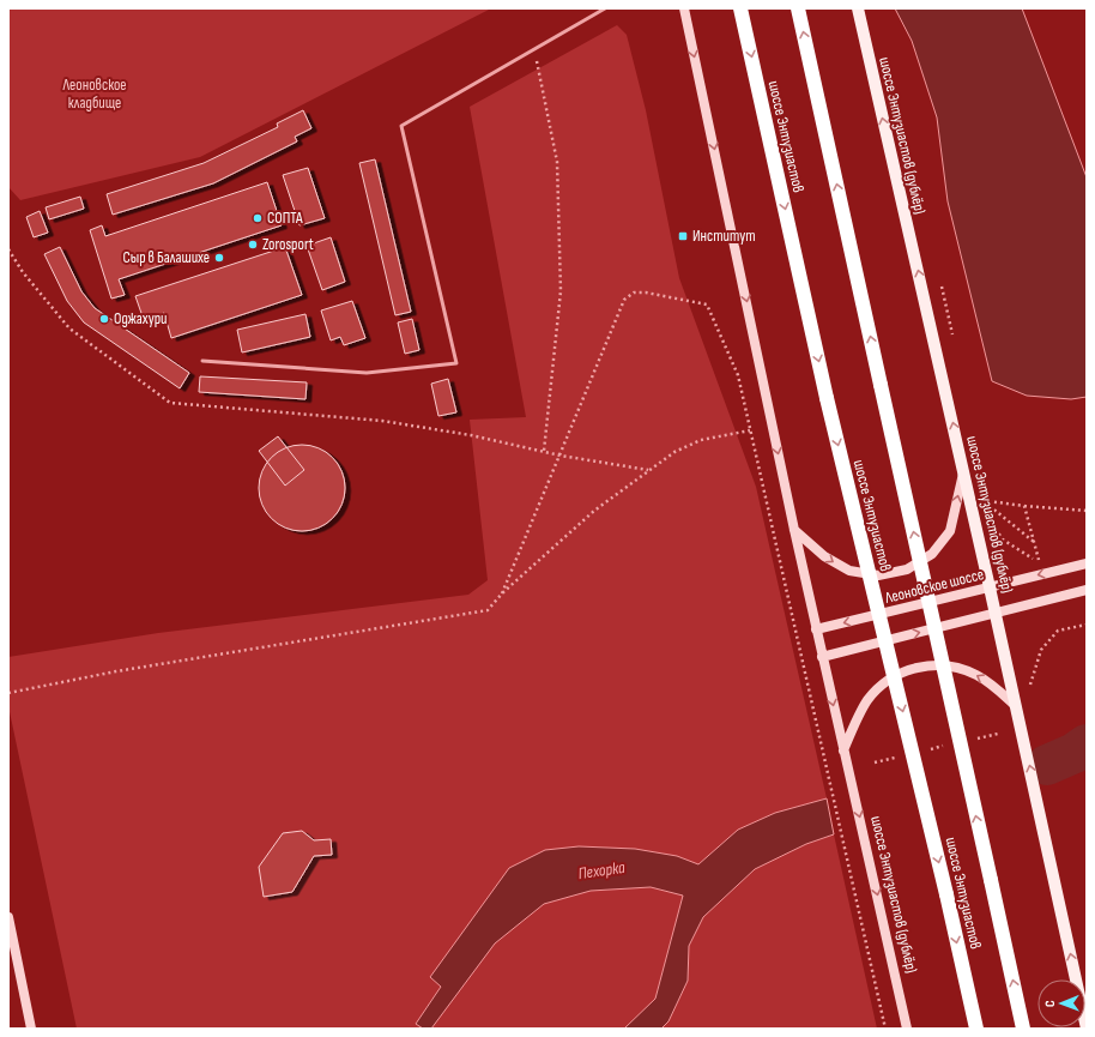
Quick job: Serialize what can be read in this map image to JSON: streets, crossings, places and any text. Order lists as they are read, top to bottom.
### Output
{
  "streets": {
    "highway": ["шоссе Энтузиастов"],
    "main road": ["шоссе Энтузиастов (дублёр)", "Леоновское шоссе"]
  },
  "crossings": [
    ["шоссе Энтузиастов (дублёр)", "Леоновское шоссе"]
  ],
  "water": ["Пехорка"],
  "parks": ["Леоновское кладбище"],
  "places": {
    "other": [
      "СОПТА",
      "Zorosport",
      "Сыр в Балашихе",
      "Оджахури"
    ],
    "transit": ["Институт"]
  },
  "north": "left"
}
